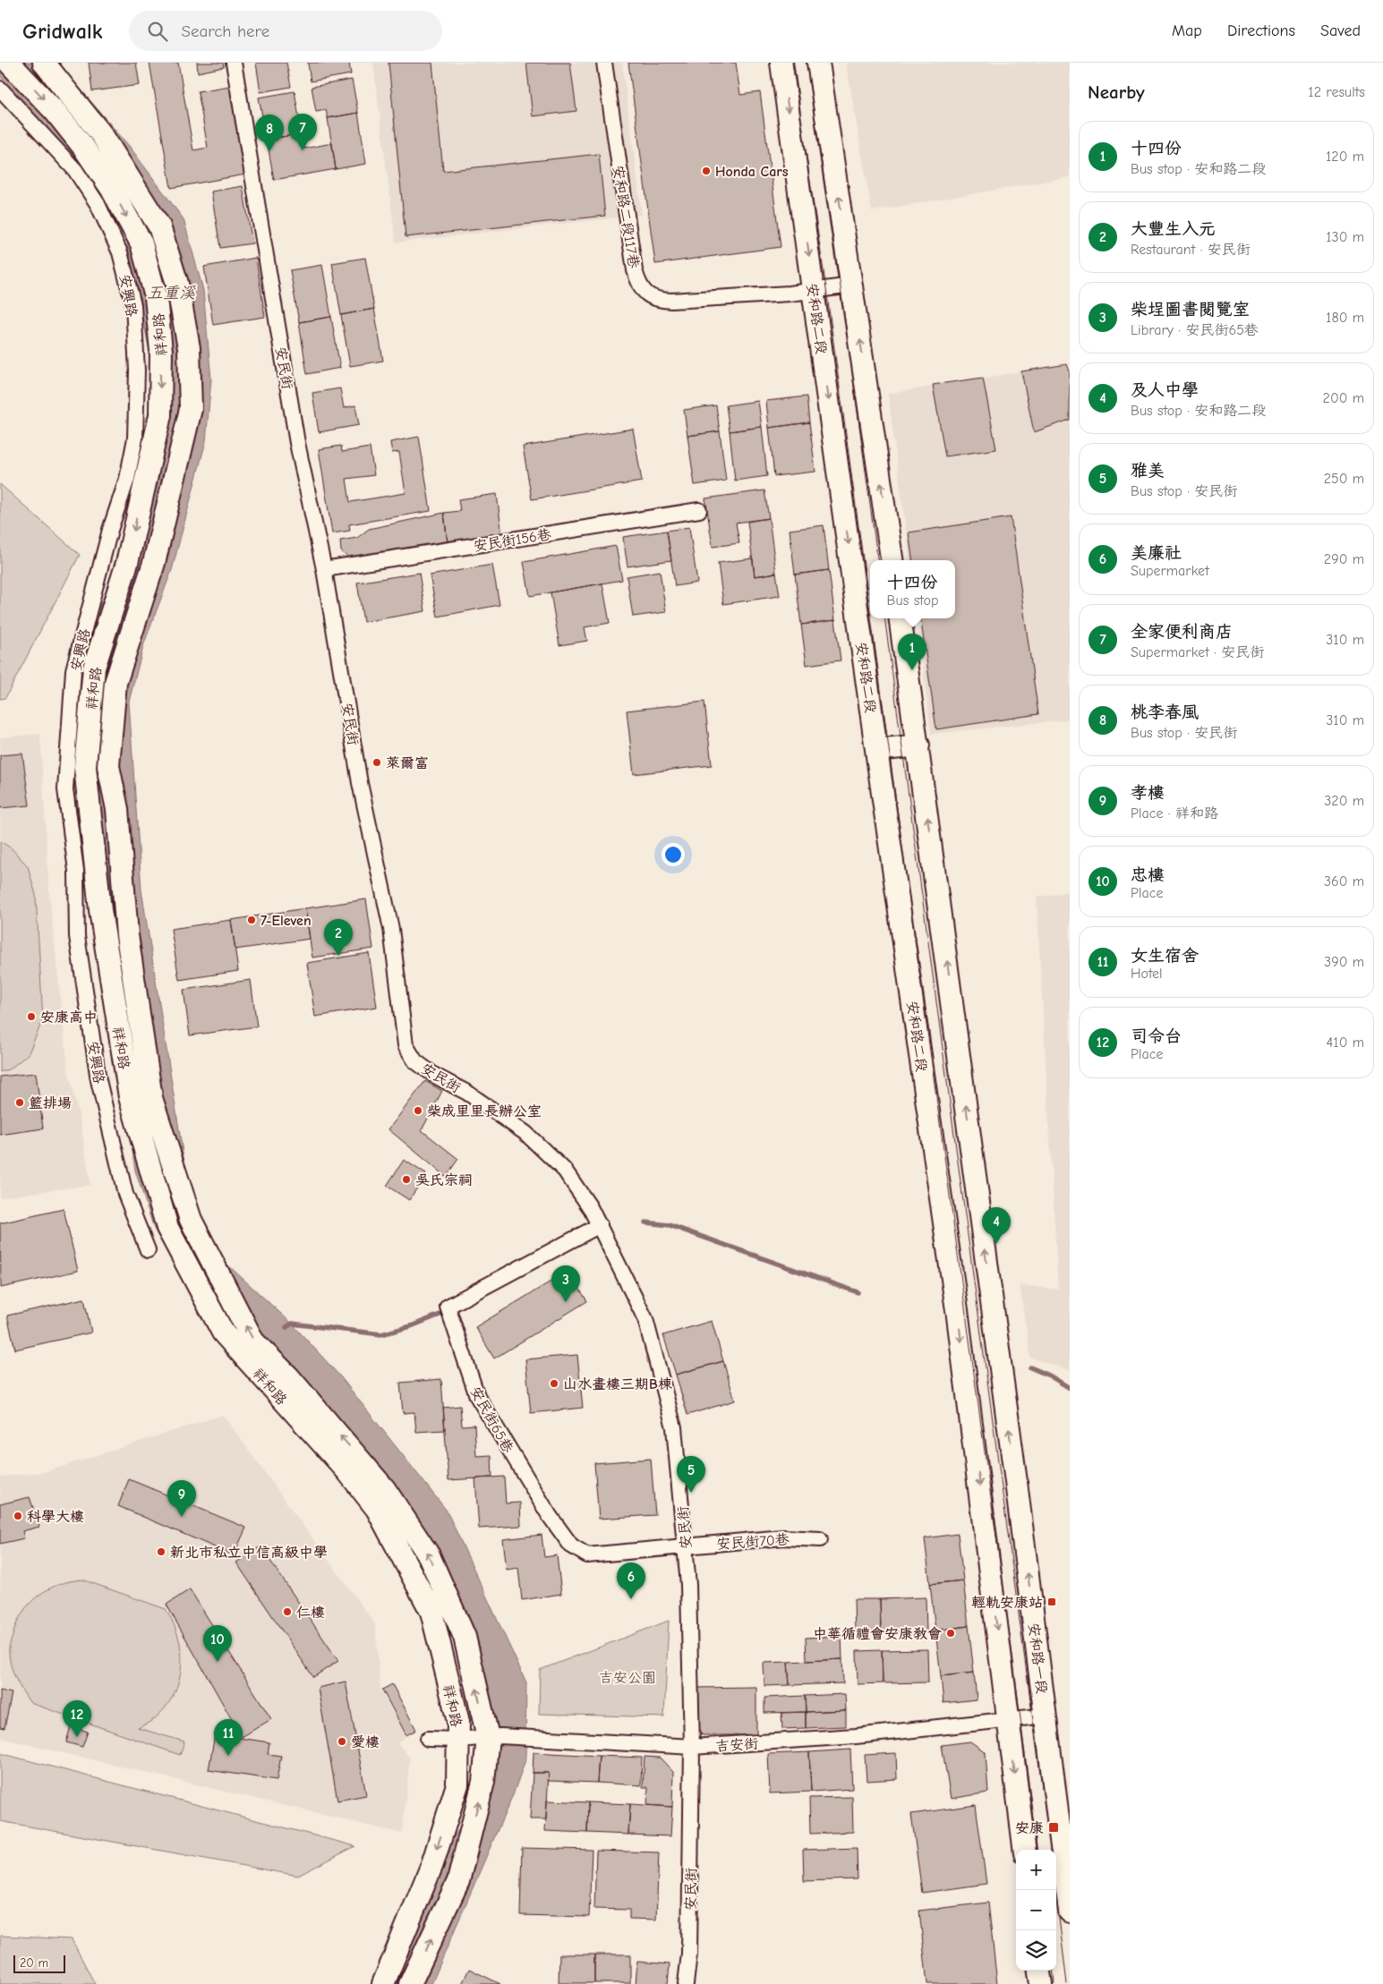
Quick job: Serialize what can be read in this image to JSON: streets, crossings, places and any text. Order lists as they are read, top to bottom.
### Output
{
  "streets": {
    "main road": ["安和路二段", "祥和路", "安和路一段"],
    "street": [
      "安和路二段117巷",
      "安興路",
      "安民街",
      "安民街156巷",
      "安民街65巷",
      "安民街70巷",
      "吉安街"
    ]
  },
  "crossings": [
    ["安和路二段117巷", "安和路二段"],
    ["安和路二段", "吉安街"],
    ["祥和路", "吉安街"],
    ["安民街", "安民街156巷"],
    ["安民街", "安民街65巷"],
    ["安民街", "安民街70巷"],
    ["安民街", "吉安街"],
    ["安民街65巷", "安民街70巷"],
    ["安和路一段", "吉安街"]
  ],
  "one_way": ["安和路一段"],
  "water": ["五重溪"],
  "parks": ["吉安公園"],
  "places": {
    "other": [
      "Honda Cars",
      "萊爾富",
      "7-Eleven",
      "安康高中",
      "籃排場",
      "柴成里里長辦公室",
      "吳氏宗祠",
      "山水畫樓三期B棟",
      "科學大樓",
      "新北市私立中信高級中學",
      "仁樓",
      "中華循禮會安康教會",
      "愛樓"
    ],
    "transit": ["輕軌安康站", "安康"]
  },
  "scale_bar": "20 m",
  "page": {
    "header": "Gridwalk",
    "search": "Search here",
    "nav": ["Map", "Directions", "Saved"],
    "heading": ["Nearby", "12 results"],
    "pins": [
      "7",
      "8",
      "1",
      "2",
      "4",
      "3",
      "5",
      "9",
      "6",
      "10",
      "12",
      "11"
    ],
    "list": [
      {
        "mark": "1",
        "name": "十四份",
        "note": "Bus stop · 安和路二段",
        "value": "120 m"
      },
      {
        "mark": "2",
        "name": "大豐生入元",
        "note": "Restaurant · 安民街",
        "value": "130 m"
      },
      {
        "mark": "3",
        "name": "柴埕圖書閱覽室",
        "note": "Library · 安民街65巷",
        "value": "180 m"
      },
      {
        "mark": "4",
        "name": "及人中學",
        "note": "Bus stop · 安和路二段",
        "value": "200 m"
      },
      {
        "mark": "5",
        "name": "雅美",
        "note": "Bus stop · 安民街",
        "value": "250 m"
      },
      {
        "mark": "6",
        "name": "美廉社",
        "note": "Supermarket",
        "value": "290 m"
      },
      {
        "mark": "7",
        "name": "全家便利商店",
        "note": "Supermarket · 安民街",
        "value": "310 m"
      },
      {
        "mark": "8",
        "name": "桃李春風",
        "note": "Bus stop · 安民街",
        "value": "310 m"
      },
      {
        "mark": "9",
        "name": "孝樓",
        "note": "Place · 祥和路",
        "value": "320 m"
      },
      {
        "mark": "10",
        "name": "忠樓",
        "note": "Place",
        "value": "360 m"
      },
      {
        "mark": "11",
        "name": "女生宿舍",
        "note": "Hotel",
        "value": "390 m"
      },
      {
        "mark": "12",
        "name": "司令台",
        "note": "Place",
        "value": "410 m"
      }
    ],
    "popup": ["十四份", "Bus stop"],
    "map_buttons": ["+", "−"],
    "scale": "20 m"
  }
}
